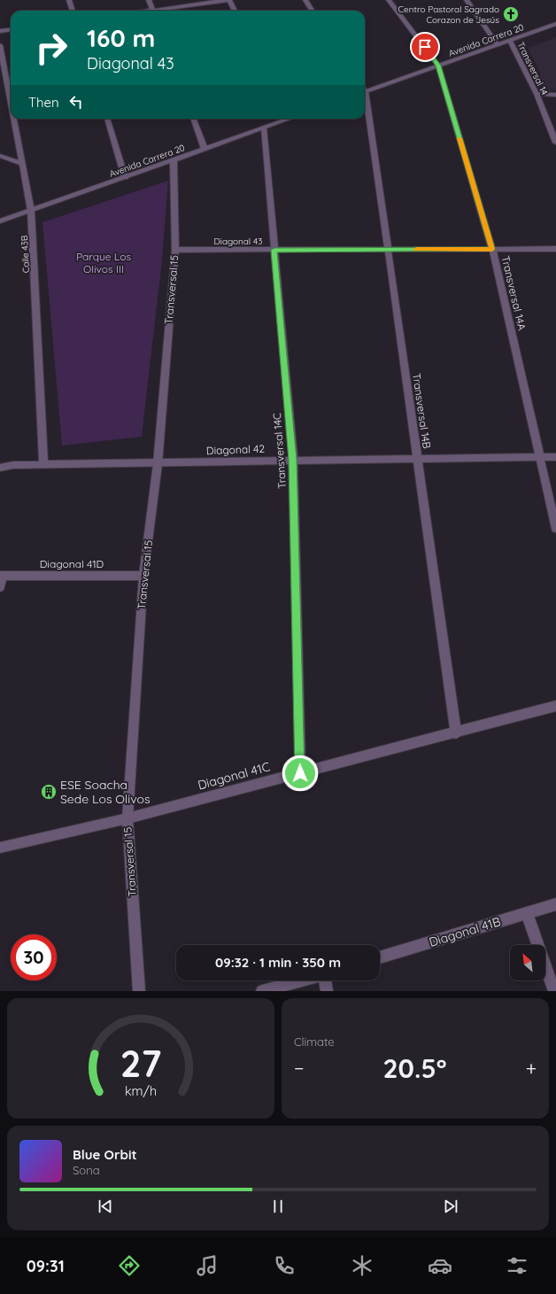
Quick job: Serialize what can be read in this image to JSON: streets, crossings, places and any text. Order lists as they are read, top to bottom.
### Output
{
  "streets": {
    "street": [
      "Avenida Carrera 20",
      "Transversal 14",
      "Diagonal 43",
      "Calle 43B",
      "Transversal 15",
      "Transversal 14A",
      "Transversal 14B",
      "Diagonal 42",
      "Transversal 14C",
      "Diagonal 41D",
      "Diagonal 41C",
      "Diagonal 41B"
    ]
  },
  "crossings": [
    ["Avenida Carrera 20", "Transversal 14"],
    ["Avenida Carrera 20", "Calle 43B"],
    ["Avenida Carrera 20", "Transversal 15"],
    ["Avenida Carrera 20", "Transversal 14A"],
    ["Avenida Carrera 20", "Transversal 14C"],
    ["Diagonal 43", "Transversal 15"],
    ["Diagonal 43", "Transversal 14A"],
    ["Diagonal 43", "Transversal 14B"],
    ["Diagonal 43", "Transversal 14C"],
    ["Calle 43B", "Diagonal 42"],
    ["Transversal 15", "Diagonal 42"],
    ["Transversal 15", "Diagonal 41D"],
    ["Transversal 15", "Diagonal 41C"],
    ["Transversal 14A", "Diagonal 42"],
    ["Transversal 14B", "Diagonal 42"],
    ["Transversal 14B", "Diagonal 41C"],
    ["Diagonal 42", "Transversal 14C"],
    ["Transversal 14C", "Diagonal 41C"]
  ],
  "parks": ["Parque Los Olivos III"],
  "places": {
    "church": ["Centro Pastoral Sagrado Corazon de Jesús"],
    "building": ["ESE Soacha Sede Los Olivos"]
  },
  "north": "top left",
  "page": {
    "turn": ["160 m", "Diagonal 43"],
    "then": "Then",
    "limit": "30",
    "trip": "09:32 · 1 min · 350 m",
    "tile": "Climate",
    "heat": ["−", "20.5°", "+"],
    "song": ["Blue Orbit", "Sona"],
    "tabs": "09:31",
    "gauge": ["27", "km/h"]
  }
}
